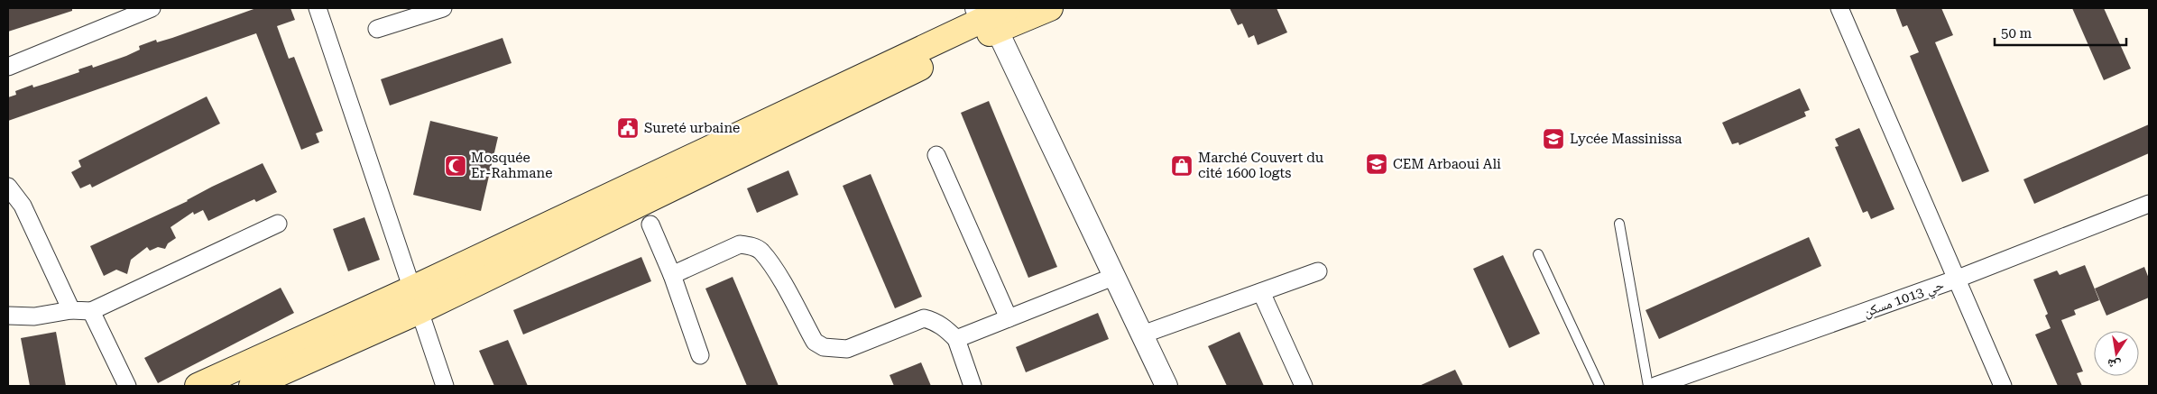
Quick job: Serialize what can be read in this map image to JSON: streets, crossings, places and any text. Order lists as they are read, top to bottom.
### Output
{
  "streets": {
    "street": ["حي 1013 مسكن"]
  },
  "places": {
    "public building": ["Sureté urbaine"],
    "school or university": ["Lycée Massinissa", "CEM Arbaoui Ali"],
    "mosque": ["Mosquée Er-Rahmane"],
    "shop": ["Marché Couvert du cité 1600 logts"]
  },
  "scale_bar": "50 m",
  "north": "bottom"
}
